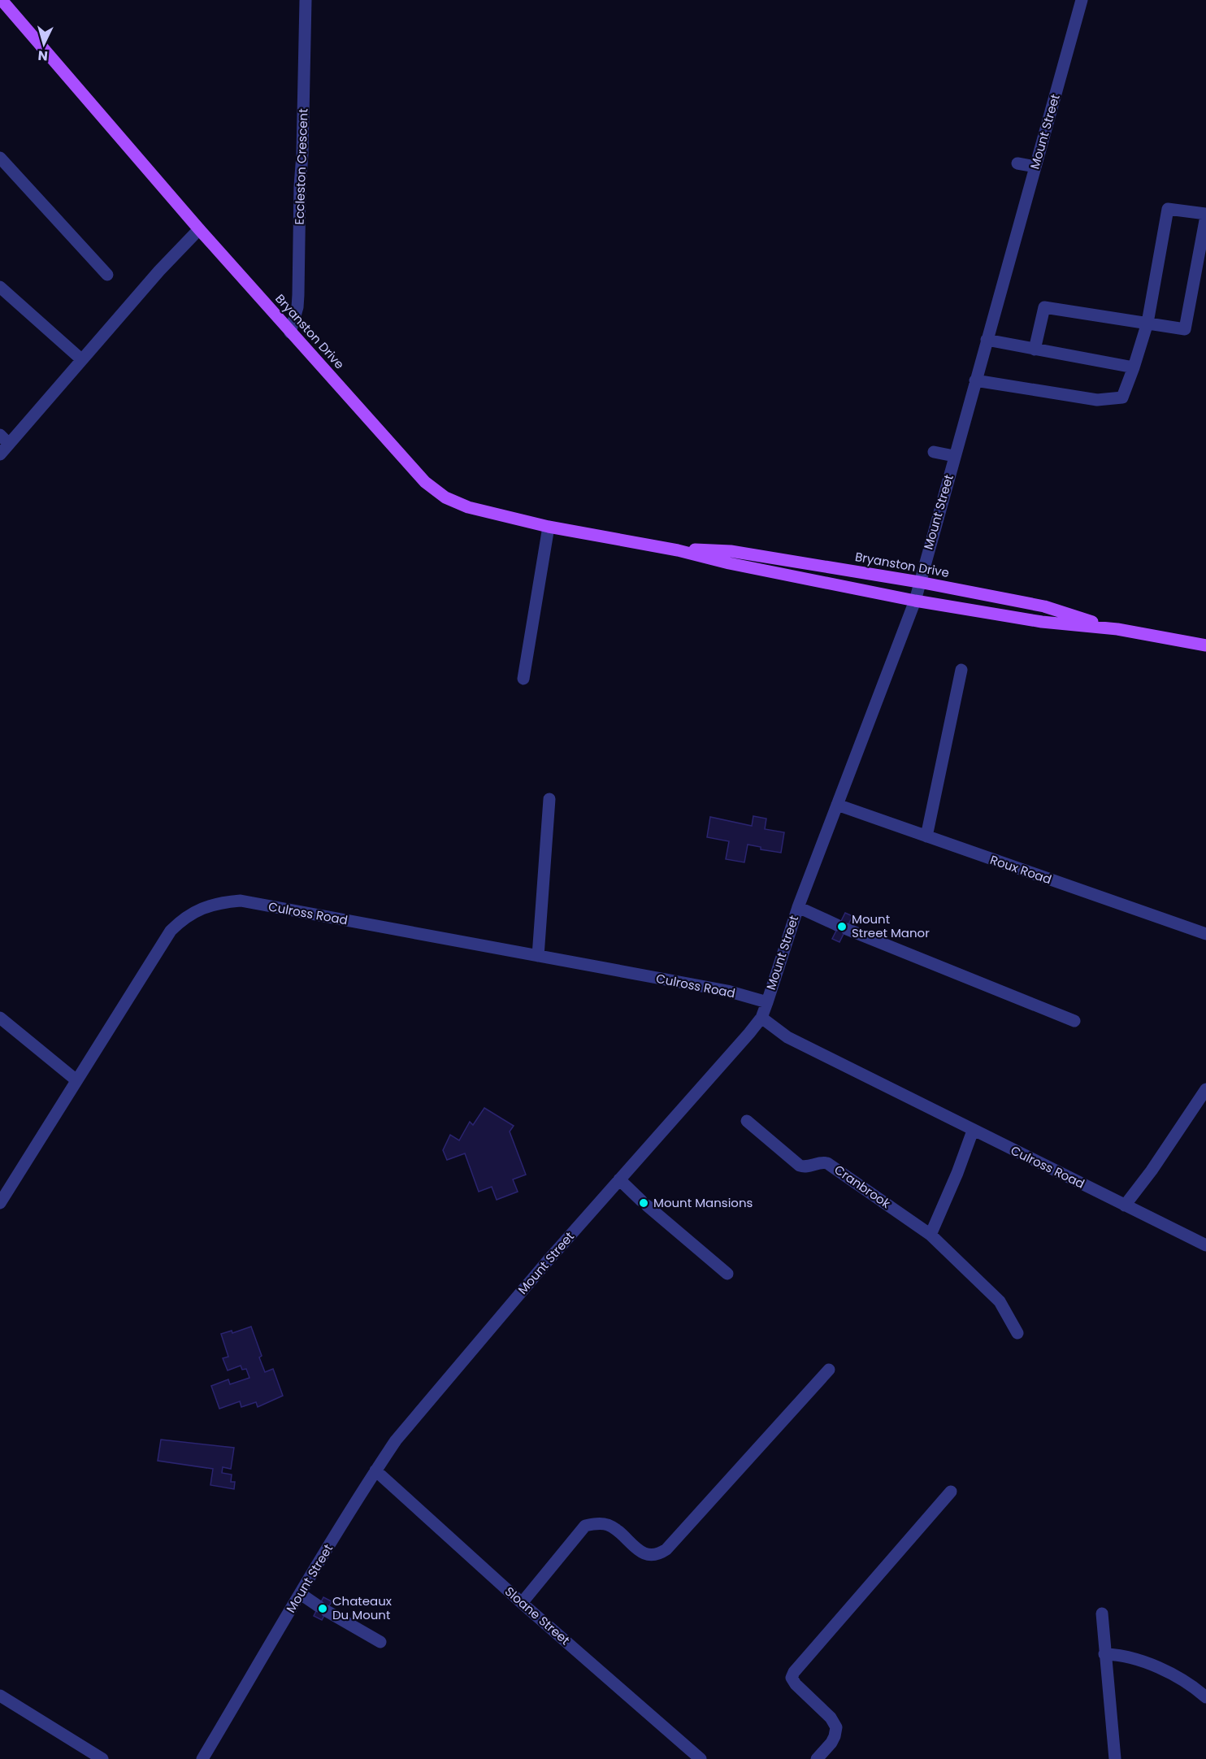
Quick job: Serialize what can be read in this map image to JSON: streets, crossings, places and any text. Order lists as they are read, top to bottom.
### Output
{
  "streets": {
    "main road": ["Bryanston Drive"],
    "street": [
      "Mount Street",
      "Eccleston Crescent",
      "Roux Road",
      "Culross Road",
      "Cranbrook",
      "Sloane Street"
    ]
  },
  "crossings": [
    ["Mount Street", "Bryanston Drive"],
    ["Mount Street", "Roux Road"],
    ["Mount Street", "Culross Road"],
    ["Mount Street", "Sloane Street"],
    ["Eccleston Crescent", "Bryanston Drive"]
  ],
  "places": ["Mount Street Manor", "Mount Mansions", "Chateaux Du Mount"],
  "north": "bottom"
}
